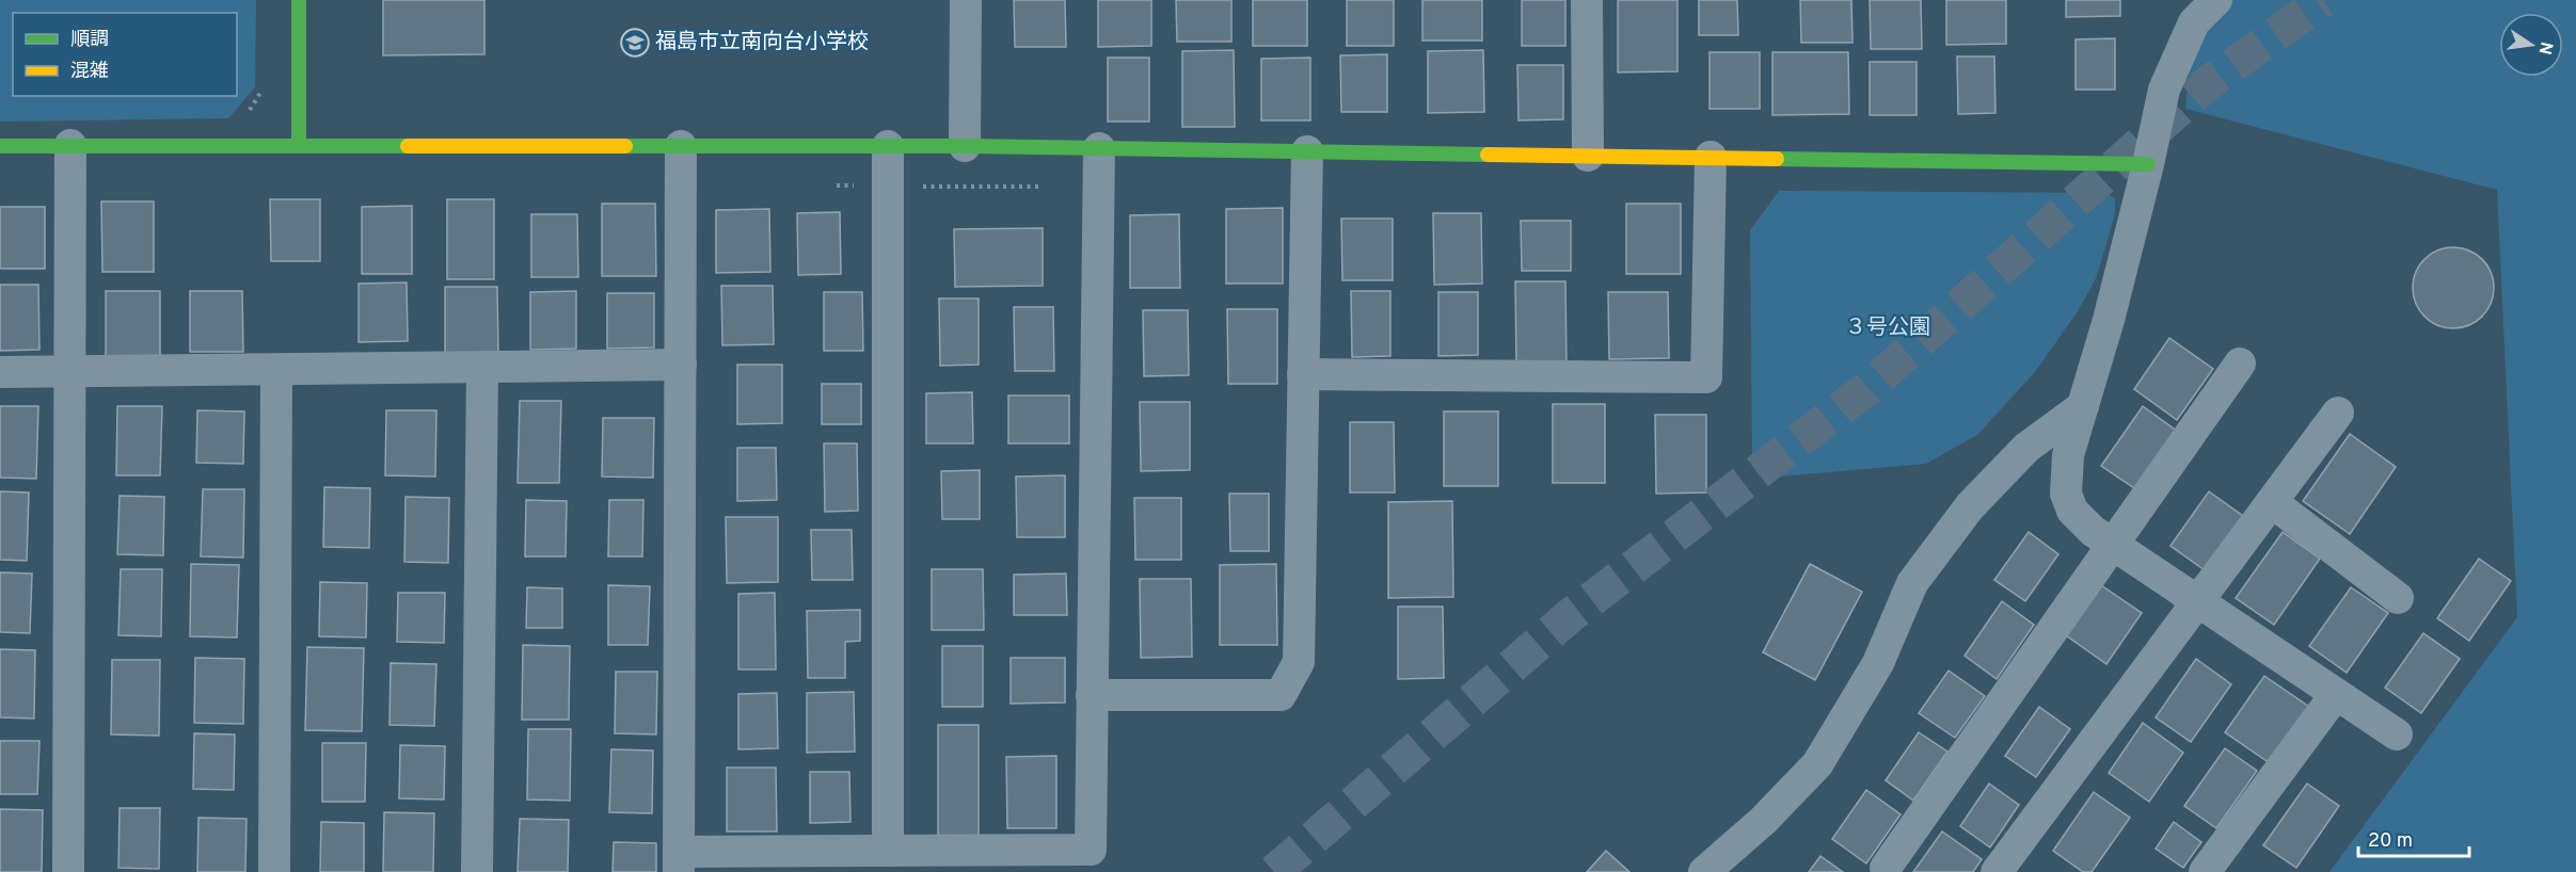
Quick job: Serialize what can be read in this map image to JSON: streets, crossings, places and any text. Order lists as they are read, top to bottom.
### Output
{
  "parks": ["３号公園"],
  "places": {
    "school or university": ["福島市立南向台小学校"]
  },
  "legend": ["順調", "混雑"],
  "scale_bar": "20 m",
  "north": "right"
}
